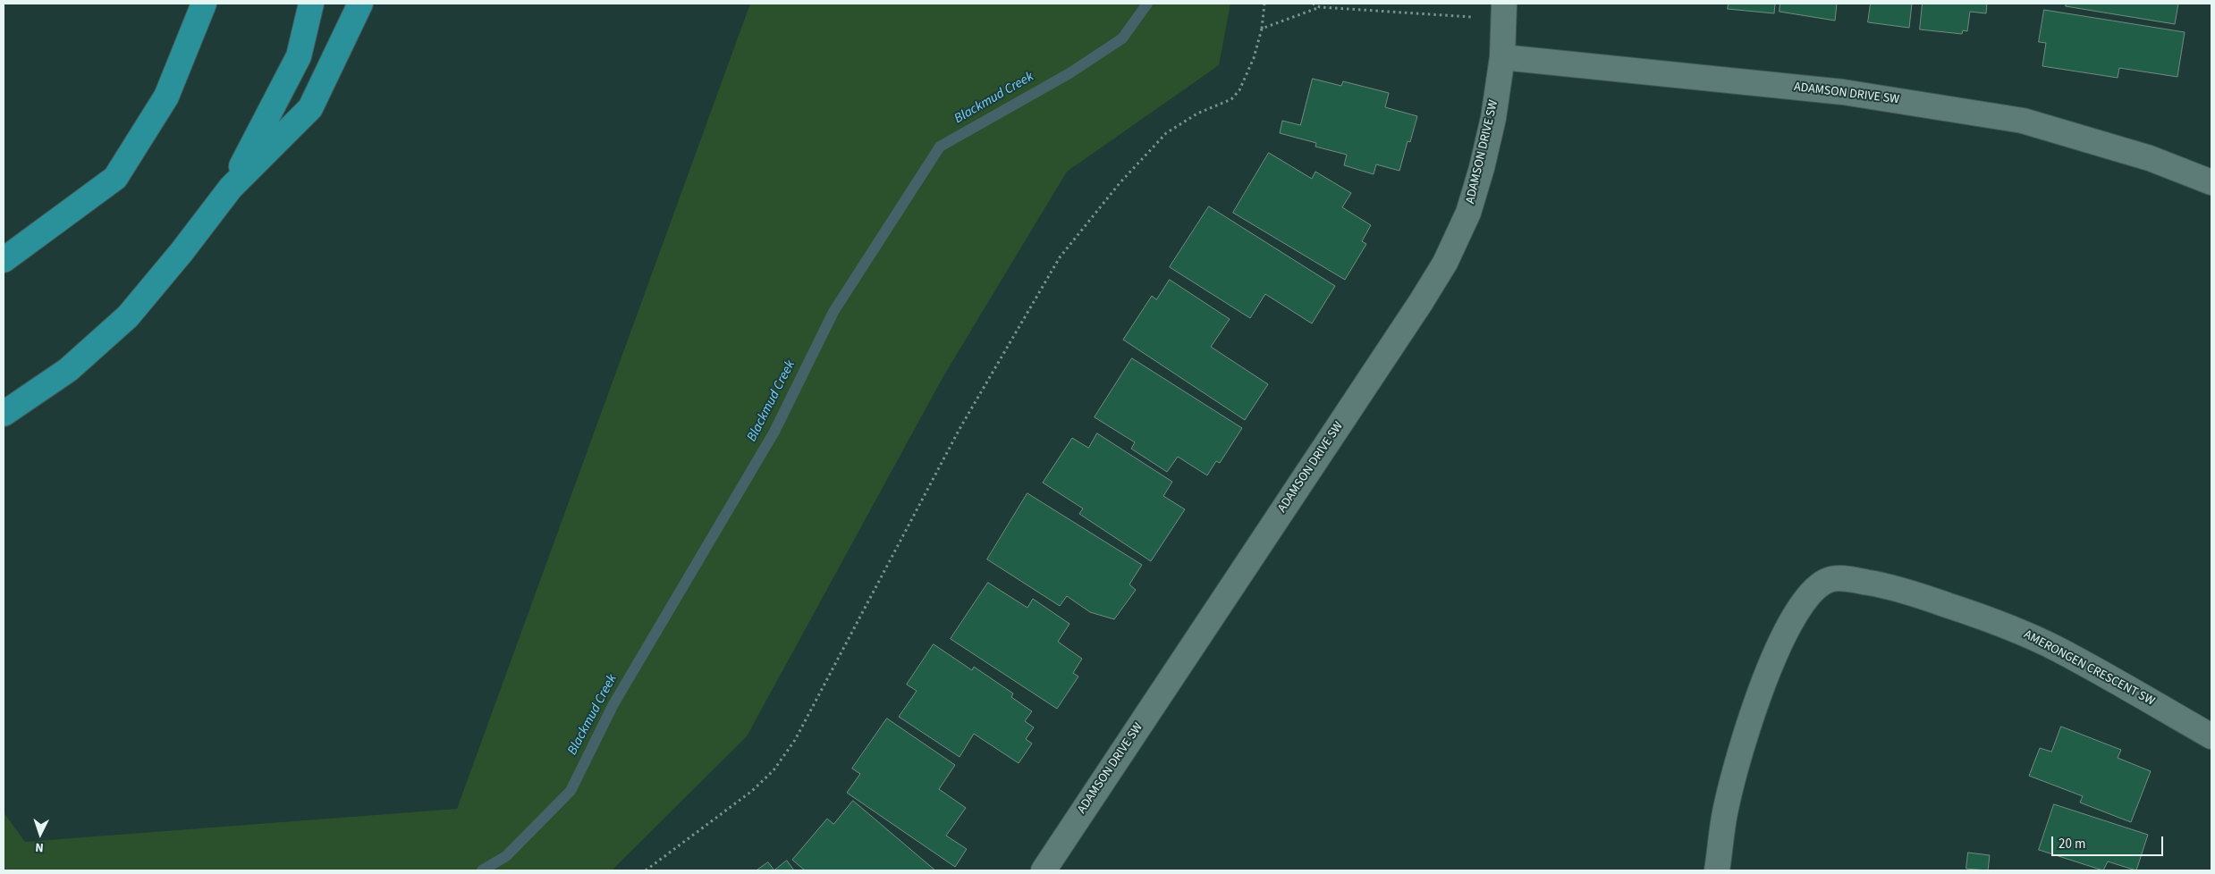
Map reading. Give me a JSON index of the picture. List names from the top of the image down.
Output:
{
  "streets": {
    "street": ["ADAMSON DRIVE SW", "AMERONGEN CRESCENT SW"]
  },
  "water": ["Blackmud Creek"],
  "scale_bar": "20 m",
  "north": "bottom"
}
